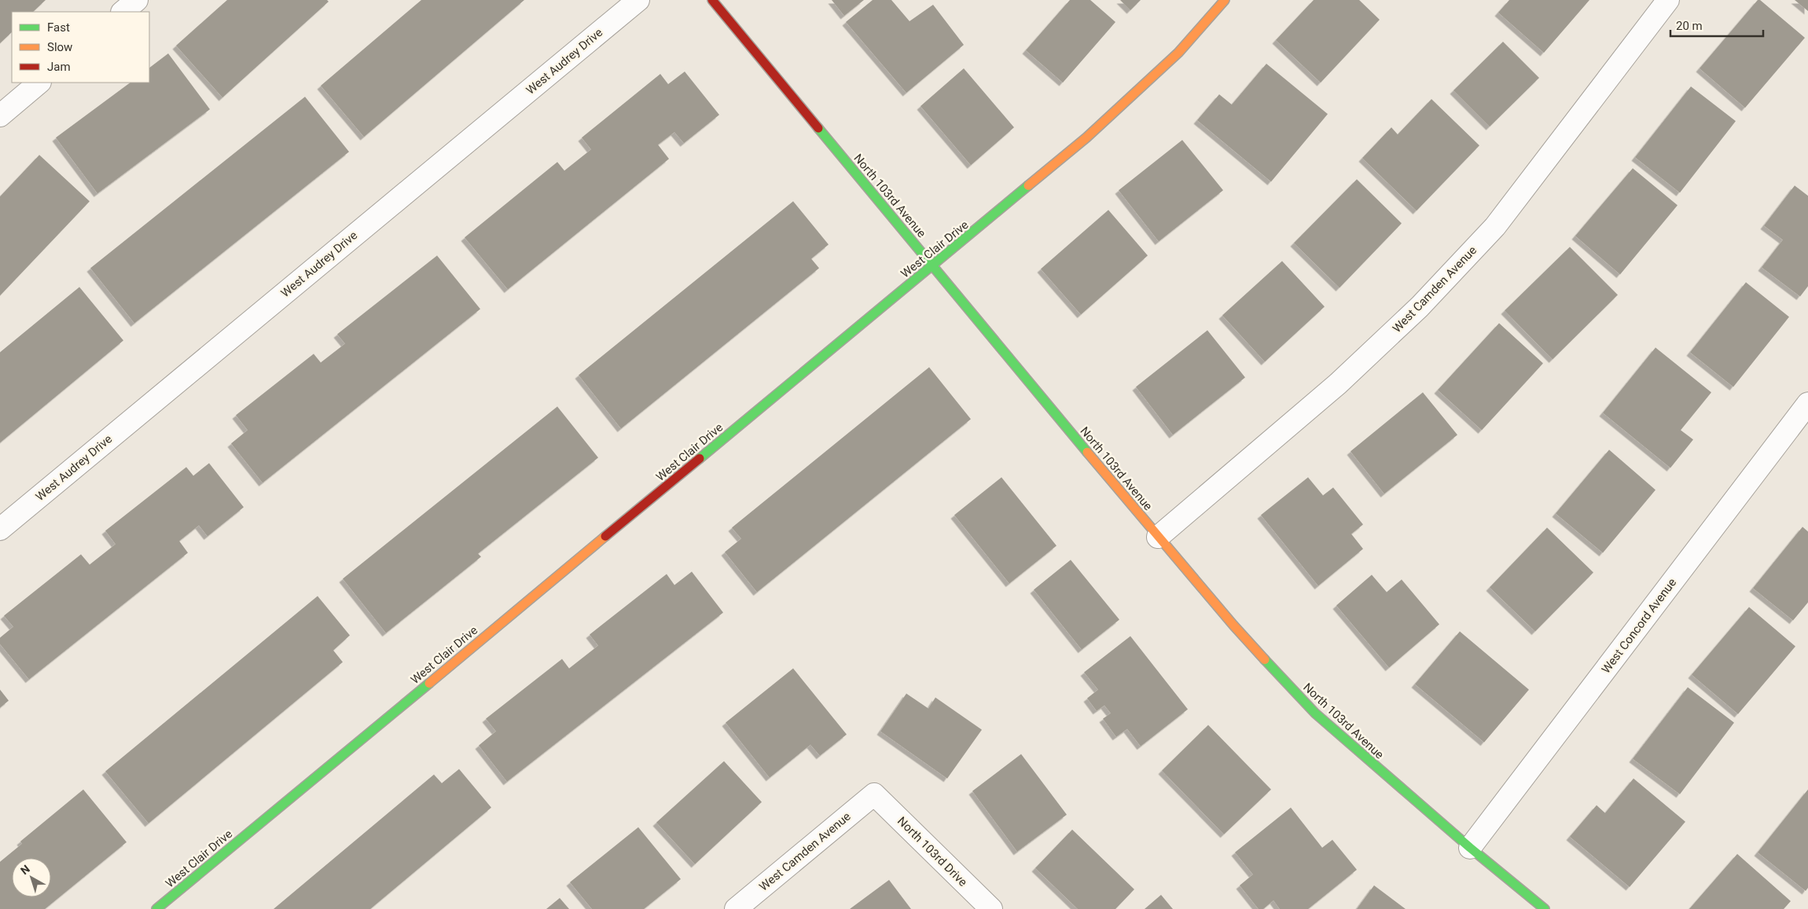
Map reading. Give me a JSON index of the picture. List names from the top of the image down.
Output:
{
  "streets": {
    "street": [
      "West Audrey Drive",
      "North 103rd Avenue",
      "West Clair Drive",
      "West Camden Avenue",
      "West Concord Avenue",
      "North 103rd Drive"
    ]
  },
  "crossings": [
    ["North 103rd Avenue", "West Clair Drive"],
    ["North 103rd Avenue", "West Camden Avenue"],
    ["North 103rd Avenue", "West Concord Avenue"],
    ["West Camden Avenue", "North 103rd Drive"]
  ],
  "legend": ["Fast", "Slow", "Jam"],
  "scale_bar": "20 m",
  "north": "top left"
}
